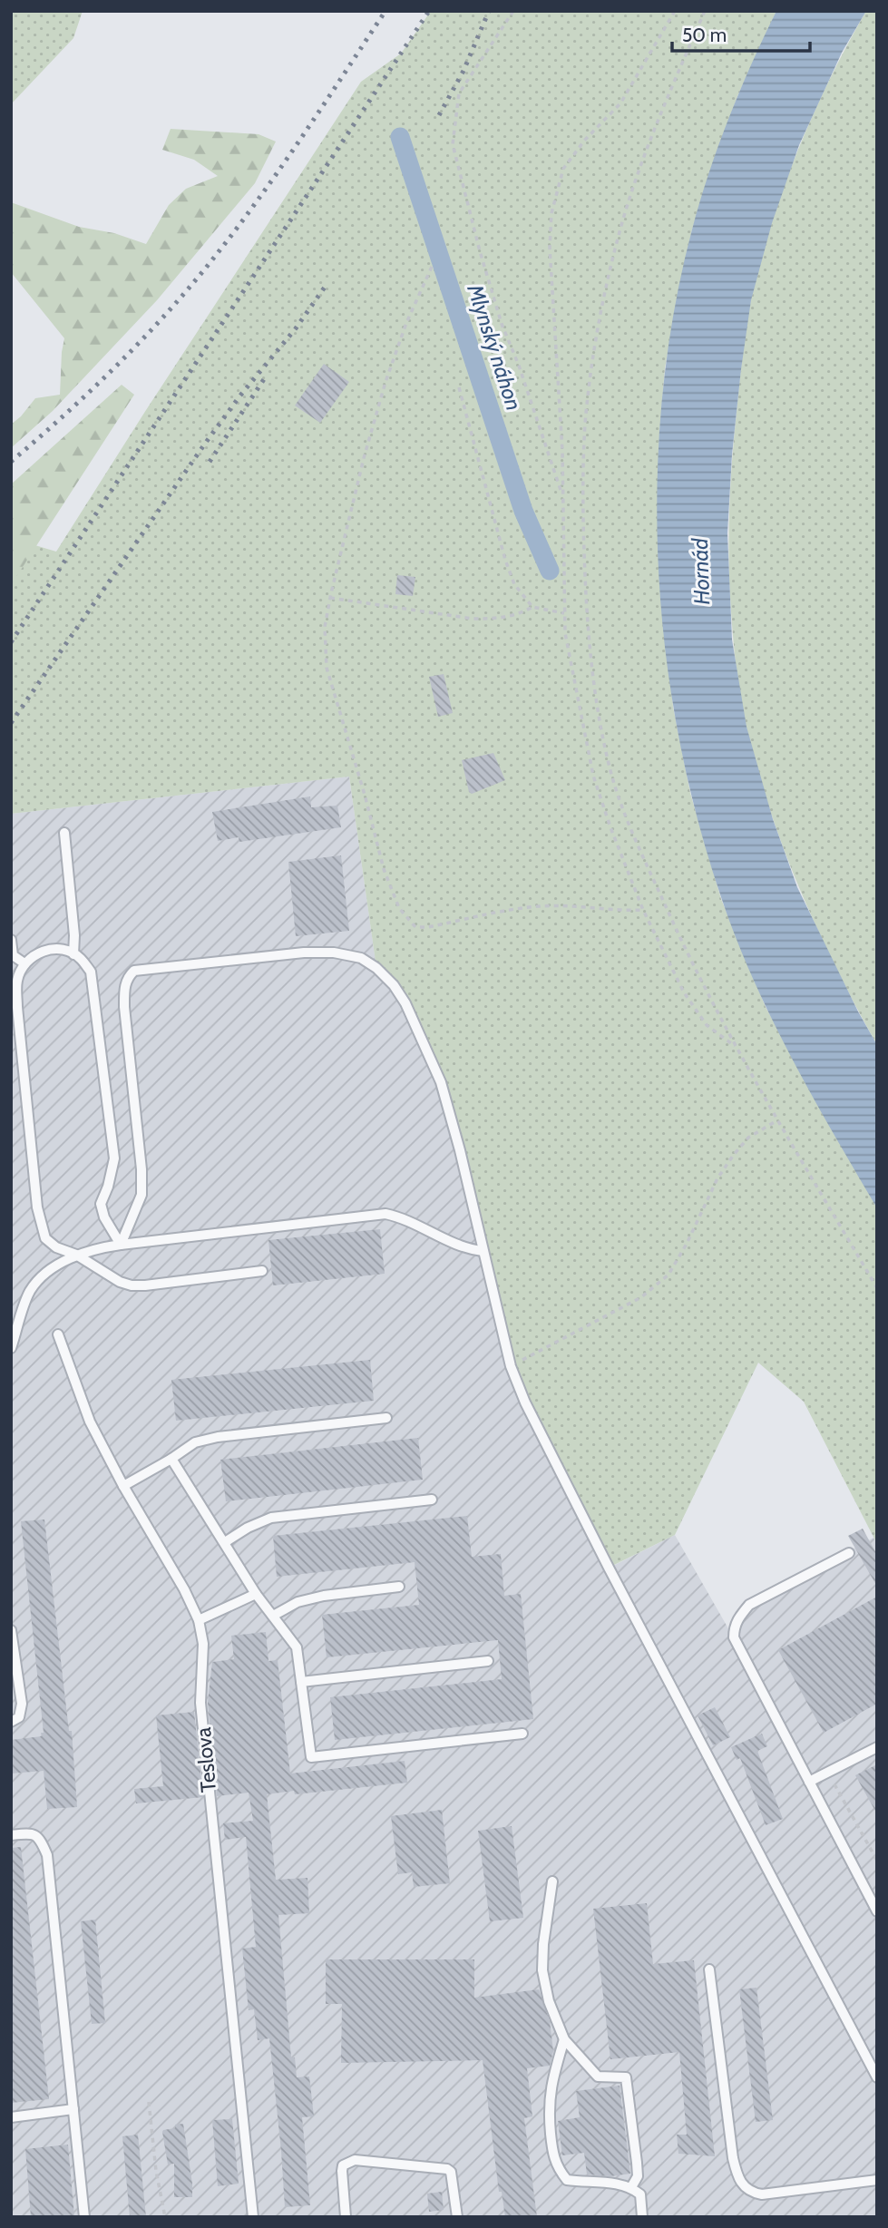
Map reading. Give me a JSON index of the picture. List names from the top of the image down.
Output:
{
  "streets": {
    "lane": ["Teslova"]
  },
  "water": ["Mlynský náhon", "Hornád"],
  "scale_bar": "50 m"
}
